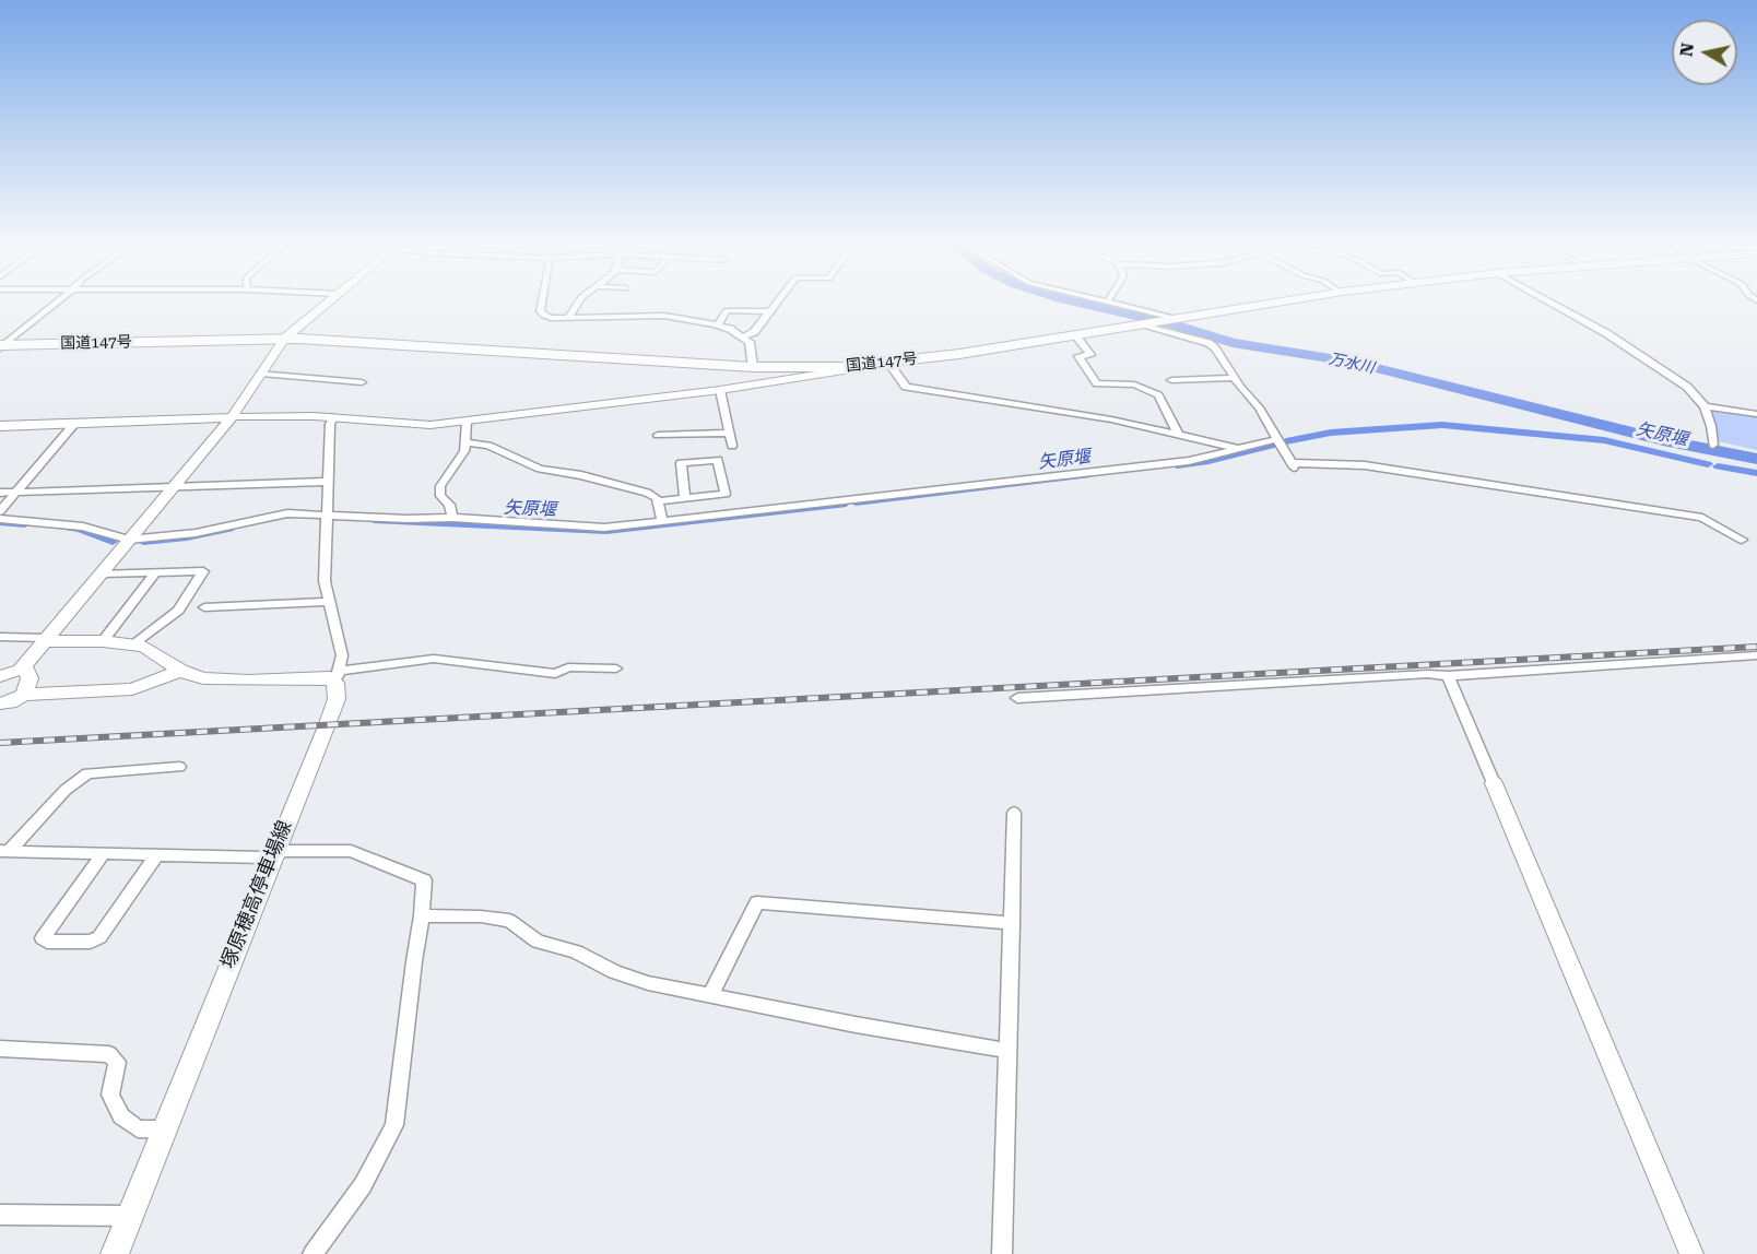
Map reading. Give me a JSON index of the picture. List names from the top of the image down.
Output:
{
  "streets": {
    "highway": ["国道147号"],
    "main road": ["塚原穂高停車場線"]
  },
  "water": ["万水川", "矢原堰"],
  "north": "left"
}
